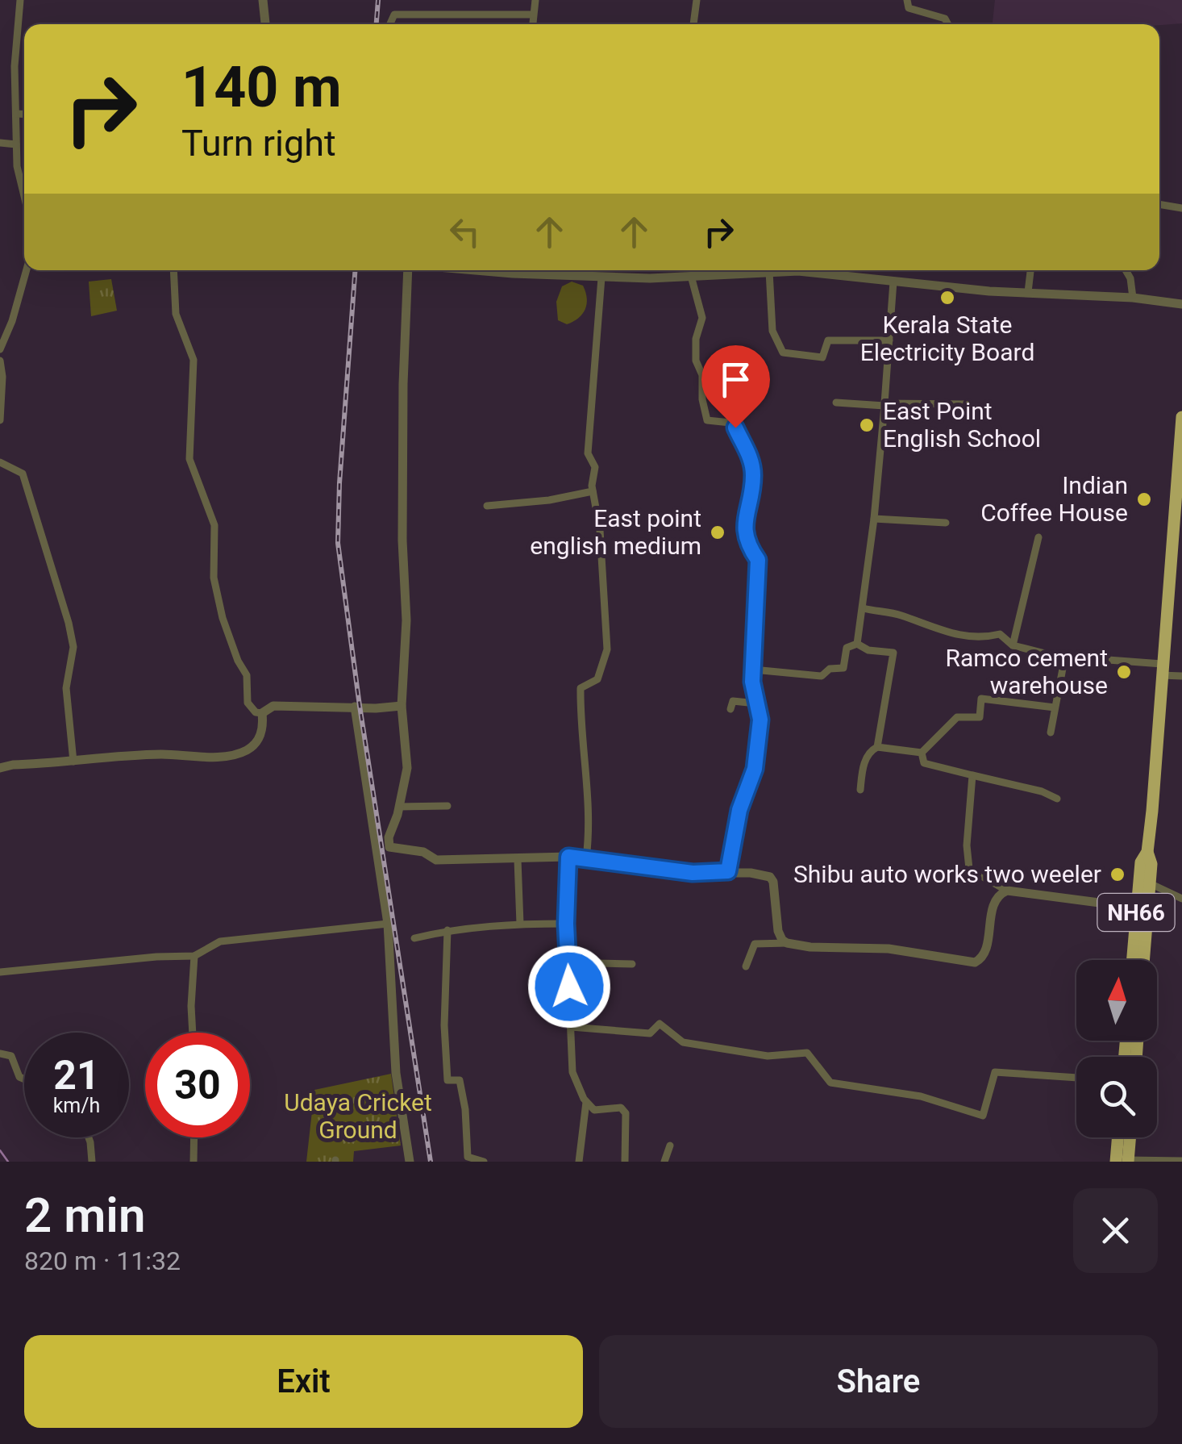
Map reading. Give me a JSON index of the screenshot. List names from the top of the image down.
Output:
{
  "streets": {
    "highway": ["NH66"]
  },
  "parks": ["Udaya Cricket Ground"],
  "places": [
    "Kerala State Electricity Board",
    "East Point English School",
    "Indian Coffee House",
    "East point english medium",
    "Ramco cement warehouse",
    "Shibu auto works two weeler"
  ],
  "north": "top",
  "page": {
    "turn": ["140 m", "Turn right"],
    "speed": "21 km/h",
    "limit": "30",
    "heading": ["2 min", "820 m · 11:32"],
    "buttons": ["Exit", "Share"]
  }
}
